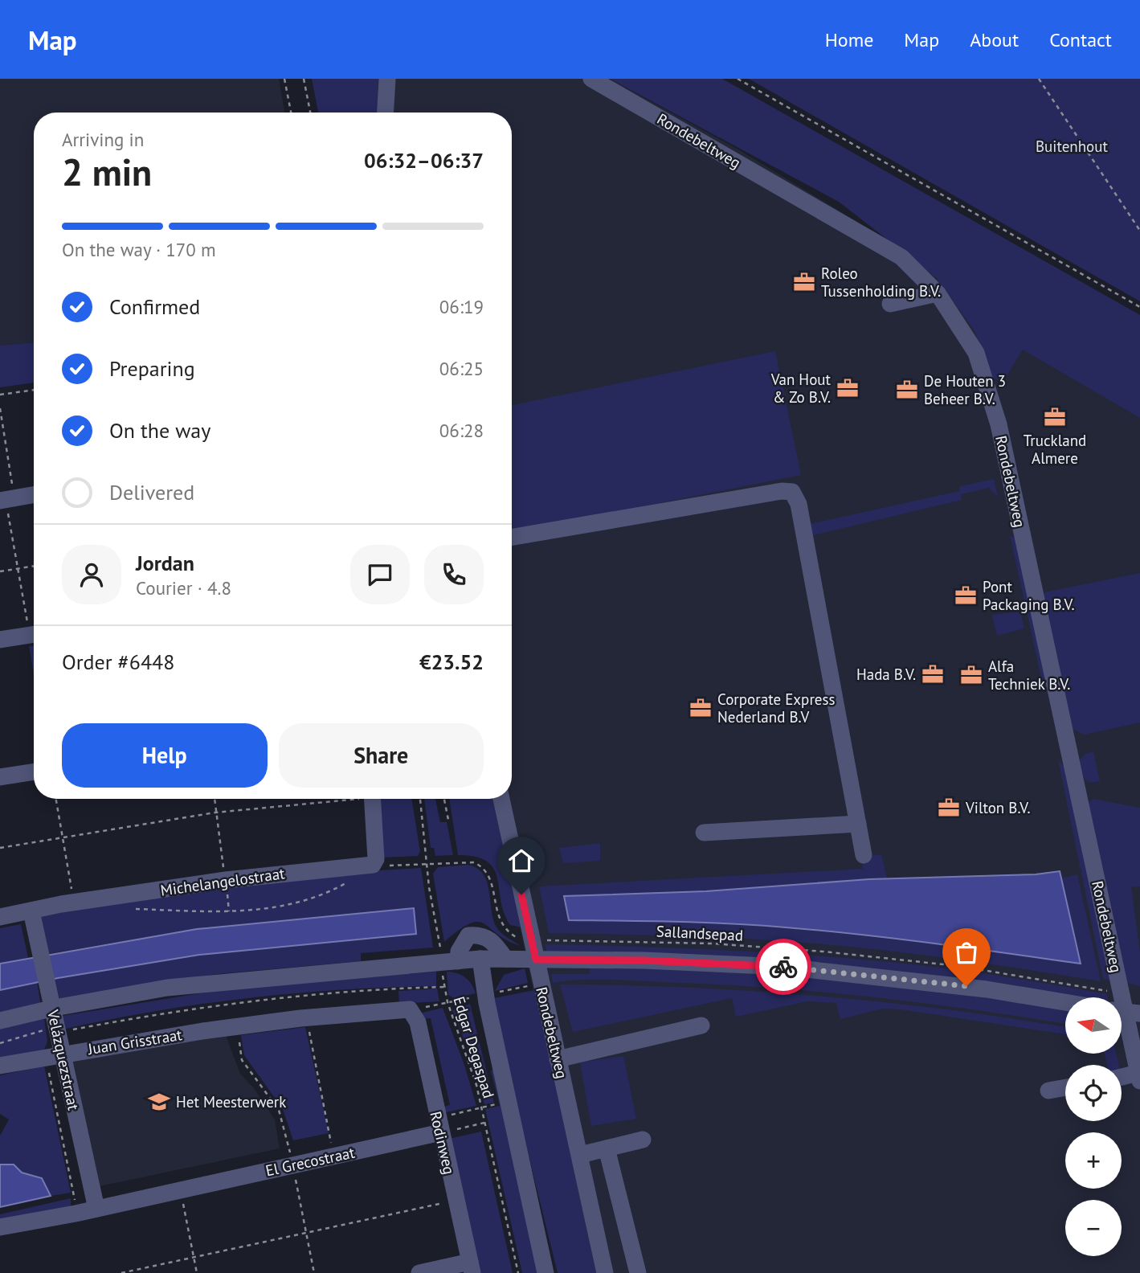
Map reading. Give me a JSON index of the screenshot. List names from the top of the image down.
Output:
{
  "streets": {
    "street": [
      "Rondebeltweg",
      "Michelangelostraat",
      "Juan Grisstraat",
      "Velázquezstraat",
      "Rodinweg",
      "El Grecostraat"
    ],
    "path": ["Sallandsepad", "Edgar Degaspad"]
  },
  "crossings": [
    ["Rondebeltweg", "Sallandsepad"],
    ["Michelangelostraat", "Sallandsepad"],
    ["Michelangelostraat", "Velázquezstraat"],
    ["Sallandsepad", "Edgar Degaspad"],
    ["Juan Grisstraat", "Velázquezstraat"],
    ["Juan Grisstraat", "Rodinweg"],
    ["Velázquezstraat", "El Grecostraat"],
    ["Rodinweg", "El Grecostraat"]
  ],
  "parks": ["Buitenhout"],
  "places": {
    "office": [
      "Roleo Tussenholding B.V.",
      "Van Hout & Zo B.V.",
      "De Houten 3 Beheer B.V.",
      "Truckland Almere",
      "Pont Packaging B.V.",
      "Hada B.V.",
      "Alfa Techniek B.V.",
      "Corporate Express Nederland B.V",
      "Vilton B.V."
    ],
    "school or university": ["Het Meesterwerk"]
  },
  "north": "left",
  "page": {
    "header": "Map",
    "nav": [
      "Home",
      "Map",
      "About",
      "Contact"
    ],
    "heading": ["2 min", "Arriving in", "06:32–06:37"],
    "panel": [
      "Jordan",
      "Courier · 4.8",
      "Order #6448",
      "€23.52"
    ],
    "bar": "On the way · 170 m",
    "list": [
      ["Confirmed", "06:19"],
      ["Preparing", "06:25"],
      ["On the way", "06:28"],
      "Delivered"
    ],
    "buttons": ["Help", "Share"],
    "map_buttons": ["+", "−"]
  }
}
